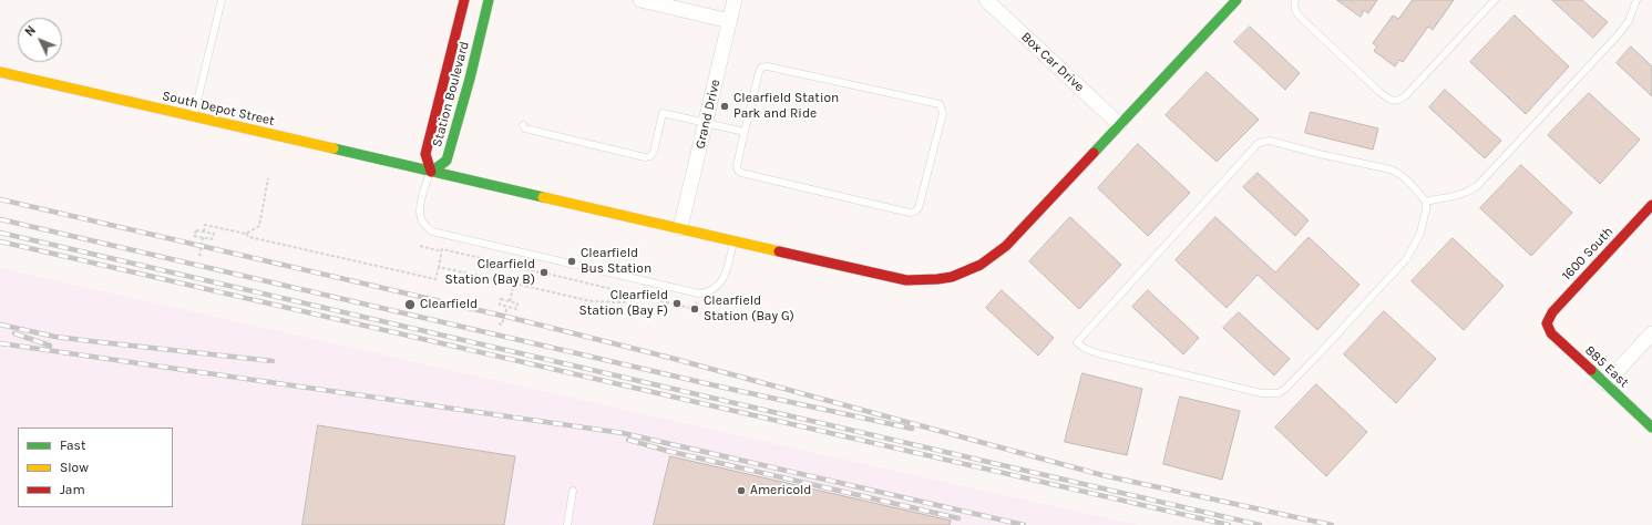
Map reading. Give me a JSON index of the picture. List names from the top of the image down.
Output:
{
  "streets": {
    "street": [
      "Box Car Drive",
      "Station Boulevard",
      "South Depot Street",
      "Grand Drive",
      "1600 South",
      "885 East"
    ]
  },
  "crossings": [
    ["Box Car Drive", "South Depot Street"],
    ["Station Boulevard", "South Depot Street"],
    ["South Depot Street", "Grand Drive"],
    ["1600 South", "885 East"]
  ],
  "places": [
    "Clearfield Station Park and Ride",
    "Clearfield Bus Station",
    "Clearfield Station (Bay B)",
    "Clearfield Station (Bay F)",
    "Clearfield",
    "Clearfield Station (Bay G)",
    "Americold"
  ],
  "legend": ["Fast", "Slow", "Jam"],
  "north": "top left"
}
